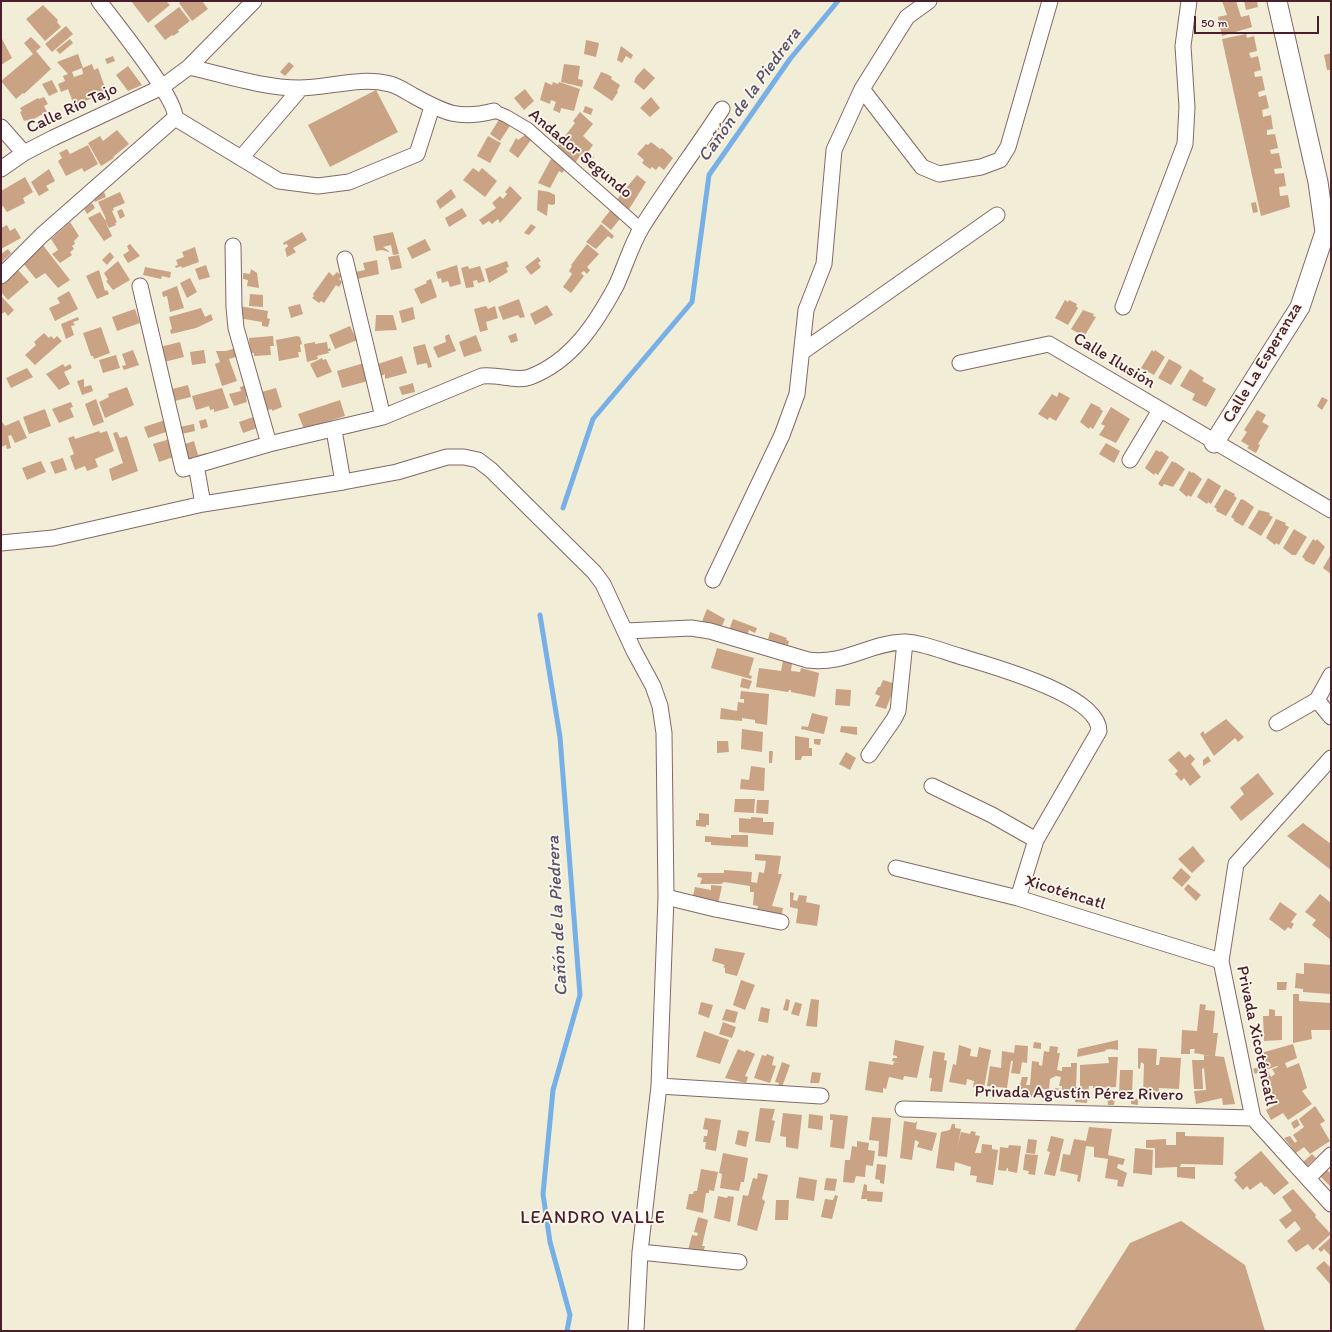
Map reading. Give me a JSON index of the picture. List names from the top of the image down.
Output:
{
  "streets": {
    "street": [
      "Calle Río Tajo",
      "Andador Segundo",
      "Calle Ilusión",
      "Calle La Esperanza",
      "Xicoténcatl",
      "Privada Xicoténcatl",
      "Privada Agustín Pérez Rivero"
    ]
  },
  "crossings": [
    ["Calle Ilusión", "Calle La Esperanza"],
    ["Xicoténcatl", "Privada Xicoténcatl"],
    ["Privada Xicoténcatl", "Privada Agustín Pérez Rivero"]
  ],
  "districts": ["LEANDRO VALLE"],
  "water": ["Cañón de la Piedrera"],
  "scale_bar": "50 m"
}
